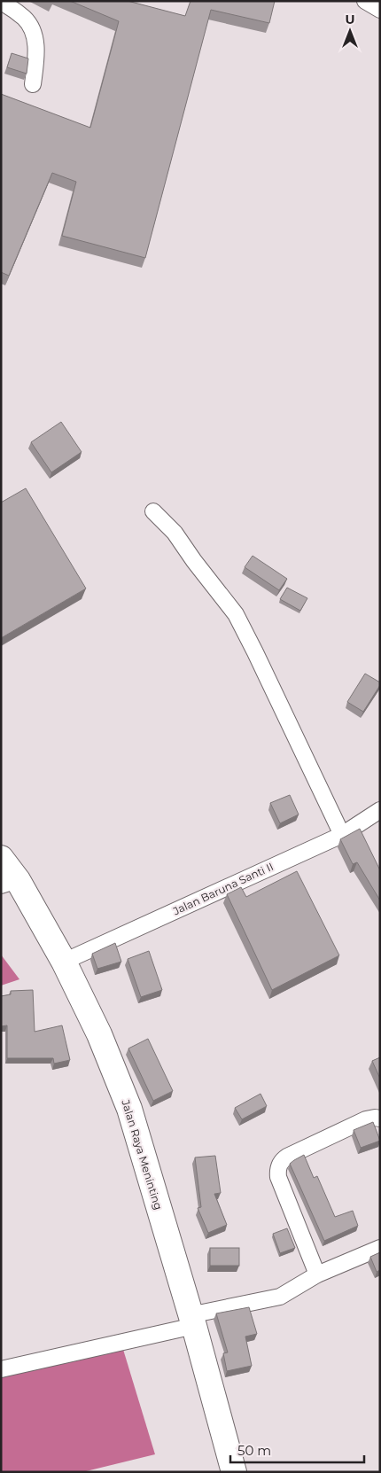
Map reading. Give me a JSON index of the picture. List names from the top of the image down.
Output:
{
  "streets": {
    "highway": ["Jalan Raya Meninting"],
    "street": ["Jalan Baruna Santi II"]
  },
  "crossings": [
    ["Jalan Baruna Santi II", "Jalan Raya Meninting"]
  ],
  "scale_bar": "50 m",
  "north": "top"
}
